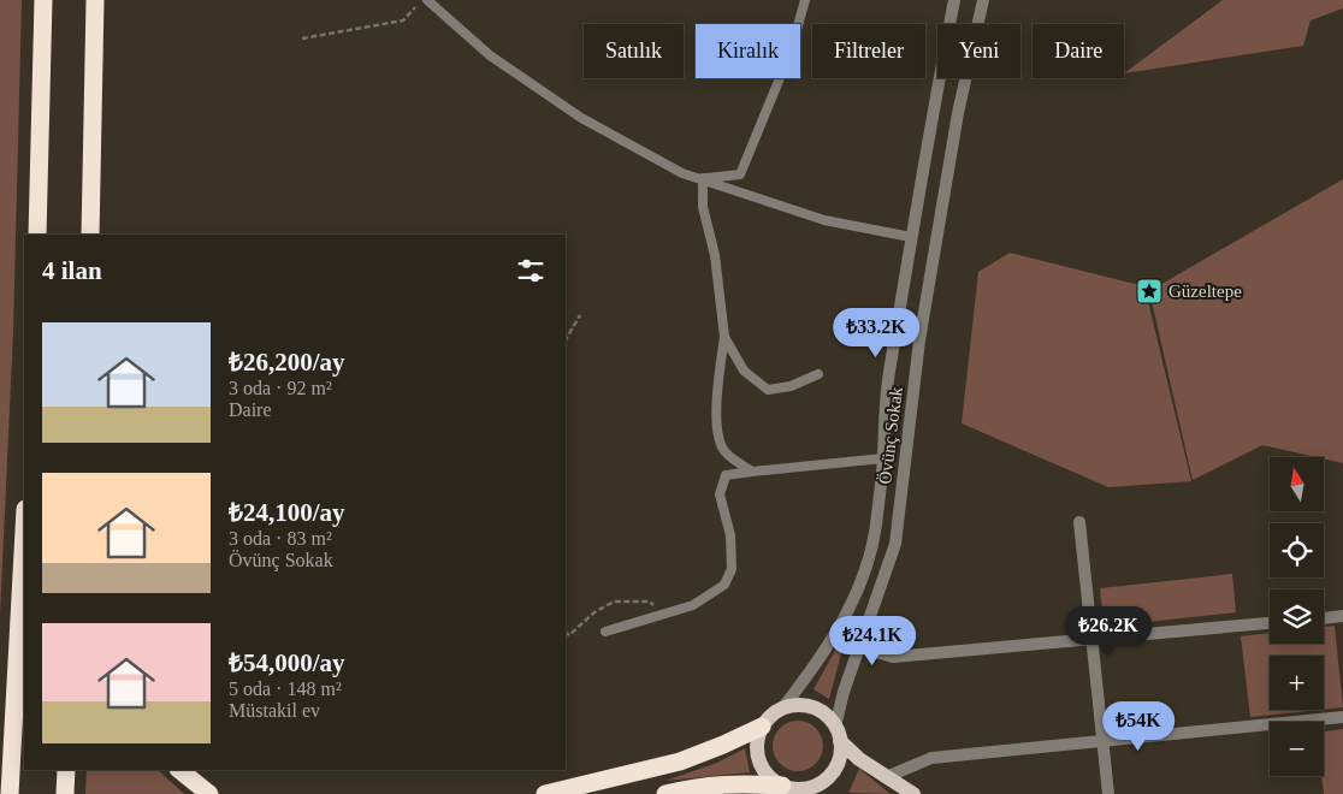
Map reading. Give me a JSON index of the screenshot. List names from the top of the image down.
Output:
{
  "streets": {
    "street": ["Övünç Sokak"]
  },
  "places": {
    "place": ["Güzeltepe"]
  },
  "north": "top",
  "page": {
    "chip": [
      "Satılık",
      "Kiralık",
      "Filtreler",
      "Yeni",
      "Daire"
    ],
    "heading": "4 ilan",
    "list": [
      {
        "name": "₺26,200/ay",
        "note": "3 oda · 92 m² · Daire"
      },
      {
        "name": "₺24,100/ay",
        "note": "3 oda · 83 m² · Övünç Sokak"
      },
      {
        "name": "₺54,000/ay",
        "note": "5 oda · 148 m² · Müstakil ev"
      }
    ],
    "price": [
      "₺33.2K",
      "₺26.2K",
      "₺24.1K",
      "₺54K"
    ],
    "map_buttons": ["+", "−"]
  }
}
